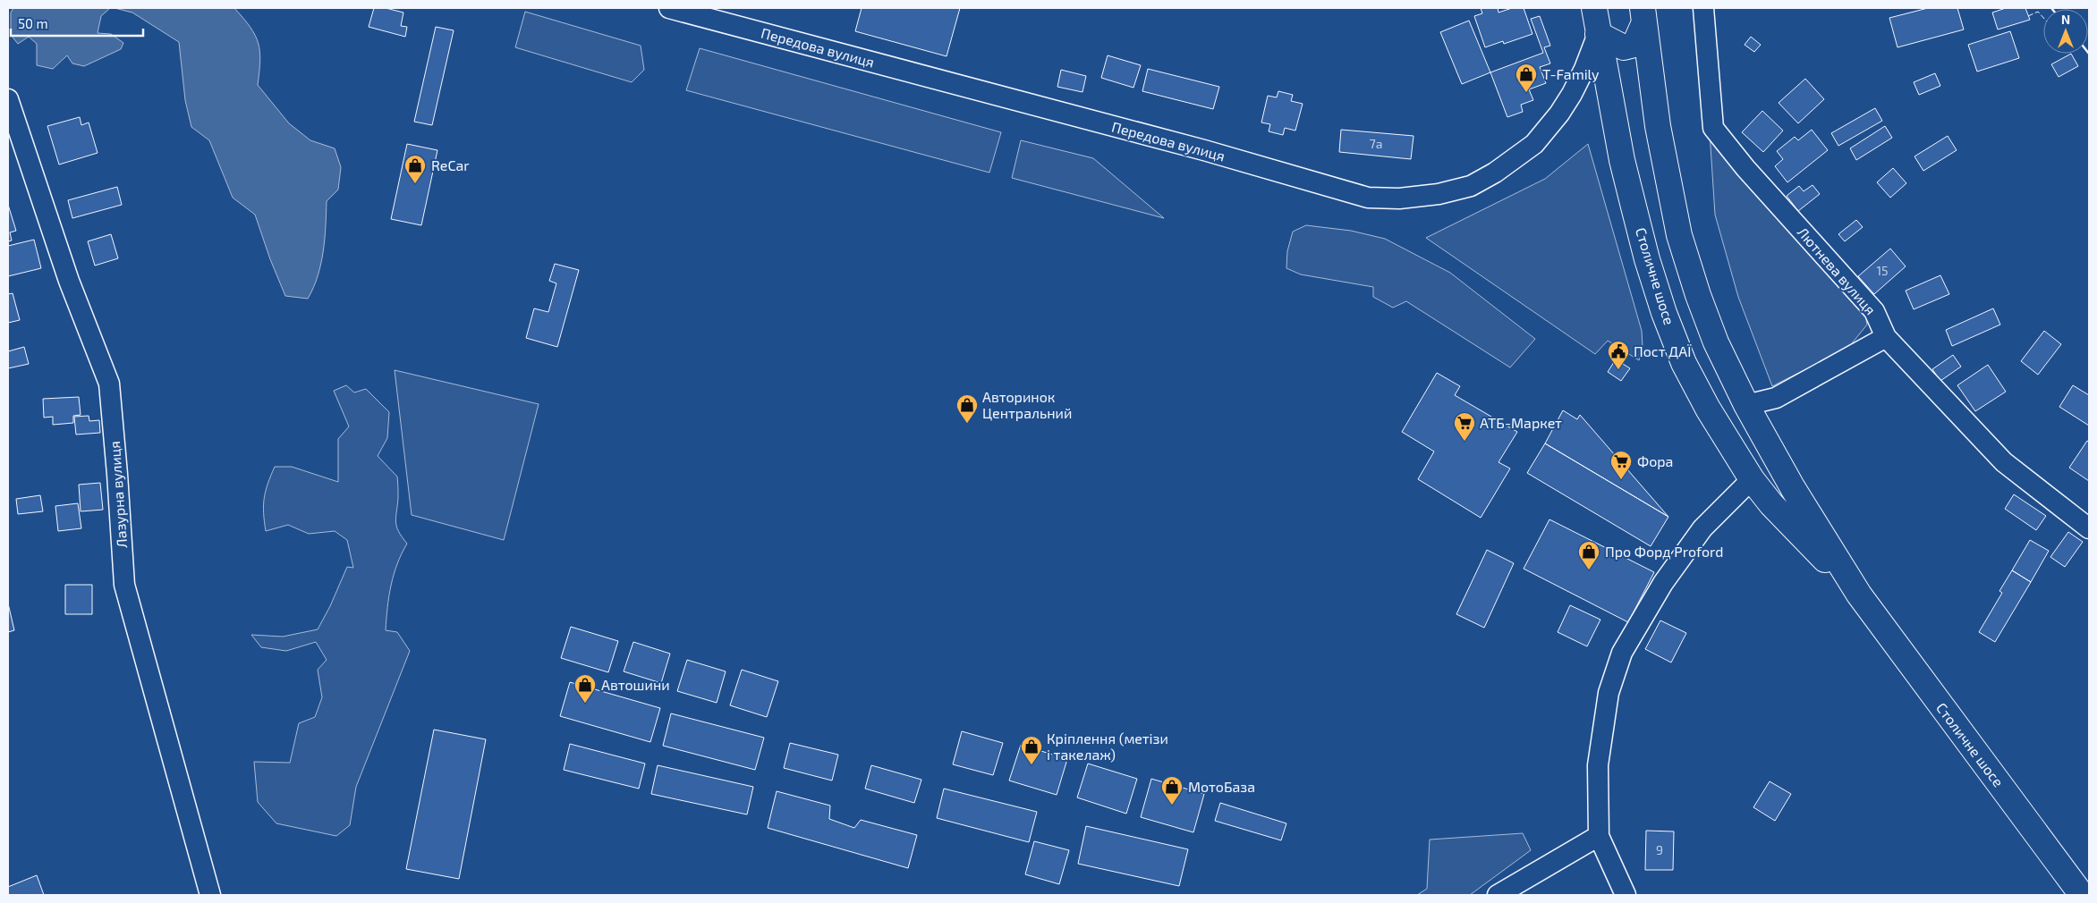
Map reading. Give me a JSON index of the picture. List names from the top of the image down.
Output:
{
  "streets": {
    "main road": ["Столичне шосе"],
    "street": ["Передова вулиця", "Лютнева вулиця", "Лазурна вулиця"]
  },
  "crossings": [
    ["Передова вулиця", "Столичне шосе"]
  ],
  "places": {
    "shop": [
      "T-Family",
      "ReCar",
      "Авторинок Центральний",
      "Про Форд Proford",
      "Автошини",
      "Кріплення (метізи і такелаж)",
      "МотоБаза"
    ],
    "public building": ["Пост ДАЇ"],
    "supermarket": ["АТБ-Маркет", "Фора"]
  },
  "house_numbers": ["7а", "15", "9"],
  "scale_bar": "50 m",
  "north": "top"
}
